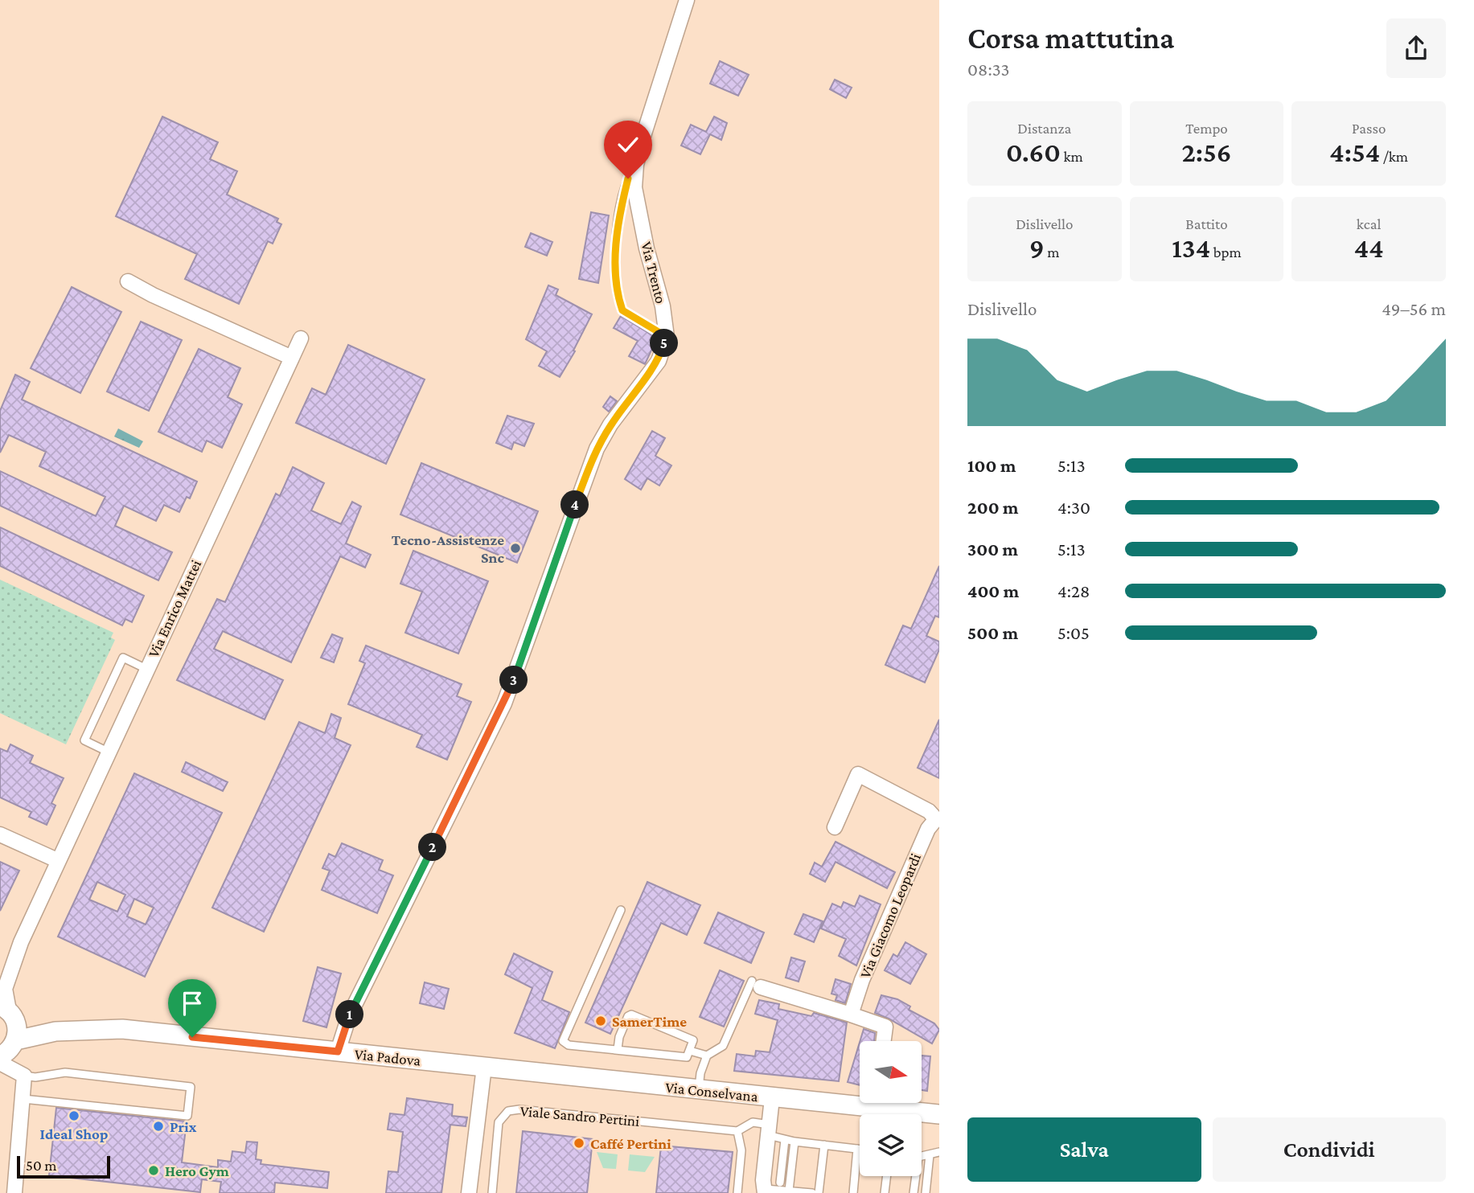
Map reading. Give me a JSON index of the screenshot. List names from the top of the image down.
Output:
{
  "streets": {
    "main road": ["Via Padova", "Via Conselvana"],
    "street": ["Via Trento", "Via Enrico Mattei", "Via Giacomo Leopardi"],
    "lane": ["Viale Sandro Pertini"]
  },
  "crossings": [
    ["Via Trento", "Via Padova"],
    ["Via Enrico Mattei", "Via Padova"],
    ["Via Padova", "Via Conselvana"]
  ],
  "places": [
    "Tecno-Assistenze Snc",
    "SamerTime",
    "Ideal Shop",
    "Prix",
    "Caffé Pertini",
    "Hero Gym"
  ],
  "scale_bar": "50 m",
  "north": "right",
  "page": {
    "heading": ["Corsa mattutina", "08:33"],
    "stats": [
      ["Distanza", "0.60 km"],
      ["Tempo", "2:56"],
      ["Passo", "4:54 /km"],
      ["Dislivello", "9 m"],
      ["Battito", "134 bpm"],
      ["kcal", "44"]
    ],
    "chart": ["Dislivello", "49–56 m"],
    "pins": [
      "5",
      "4",
      "3",
      "2",
      "1"
    ],
    "list": [
      {
        "name": "100 m",
        "note": "5:13"
      },
      {
        "name": "200 m",
        "note": "4:30"
      },
      {
        "name": "300 m",
        "note": "5:13"
      },
      {
        "name": "400 m",
        "note": "4:28"
      },
      {
        "name": "500 m",
        "note": "5:05"
      }
    ],
    "buttons": ["Salva", "Condividi"],
    "scale": "50 m"
  }
}
